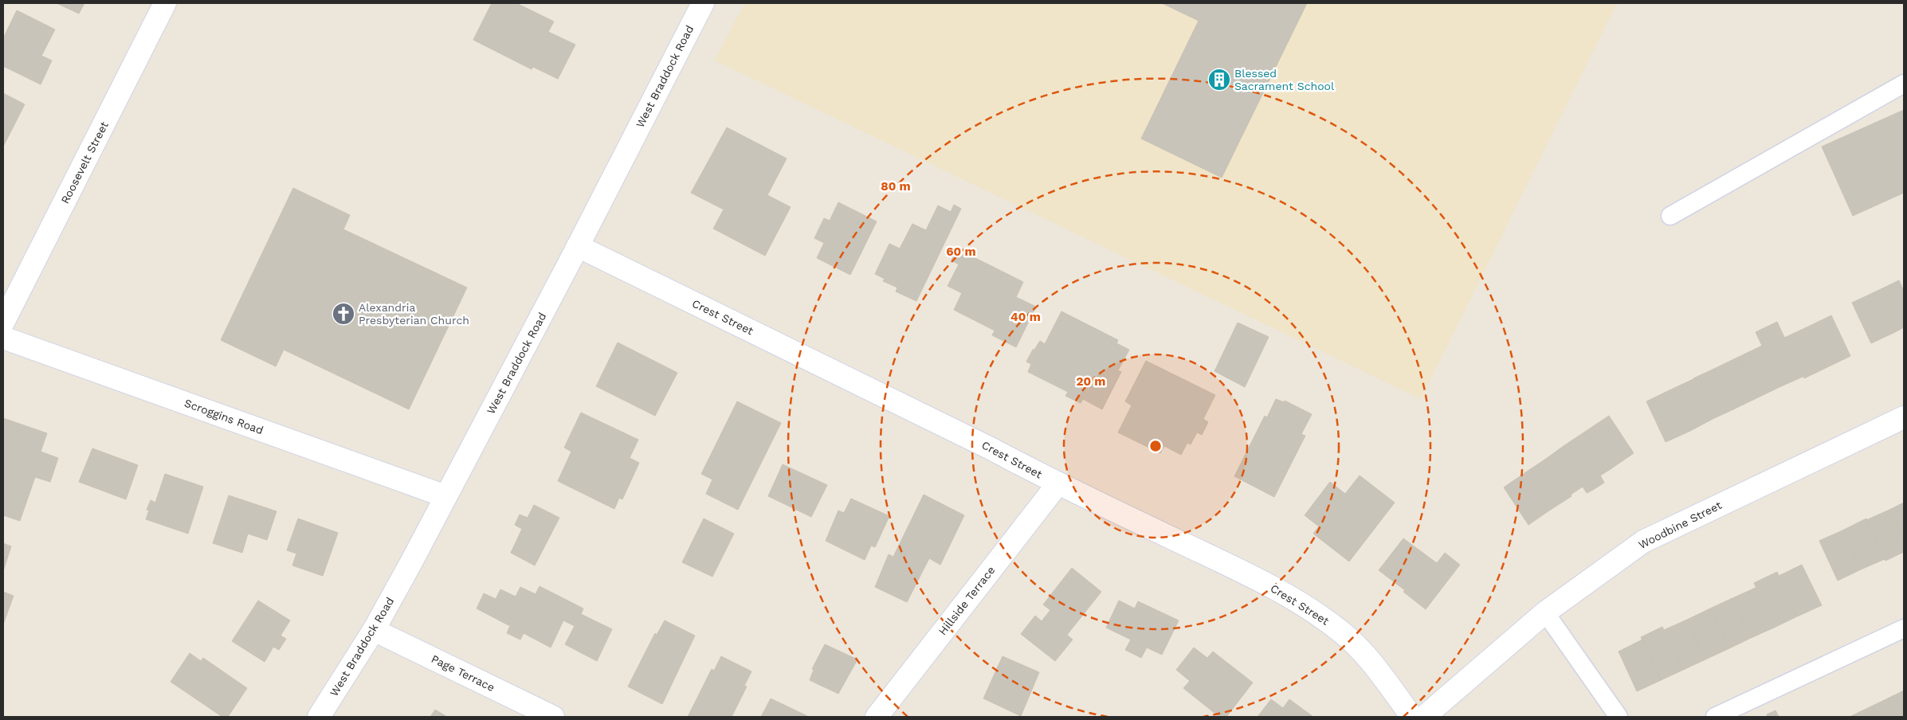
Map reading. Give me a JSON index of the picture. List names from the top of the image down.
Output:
{
  "streets": {
    "street": [
      "West Braddock Road",
      "Roosevelt Street",
      "Crest Street",
      "Scroggins Road",
      "Woodbine Street",
      "Hillside Terrace",
      "Page Terrace"
    ]
  },
  "crossings": [
    ["West Braddock Road", "Crest Street"],
    ["West Braddock Road", "Scroggins Road"],
    ["West Braddock Road", "Page Terrace"],
    ["Crest Street", "Hillside Terrace"]
  ],
  "places": {
    "building": ["Blessed Sacrament School"],
    "church": ["Alexandria Presbyterian Church"]
  },
  "rings": [
    "80 m",
    "60 m",
    "40 m",
    "20 m"
  ]
}
